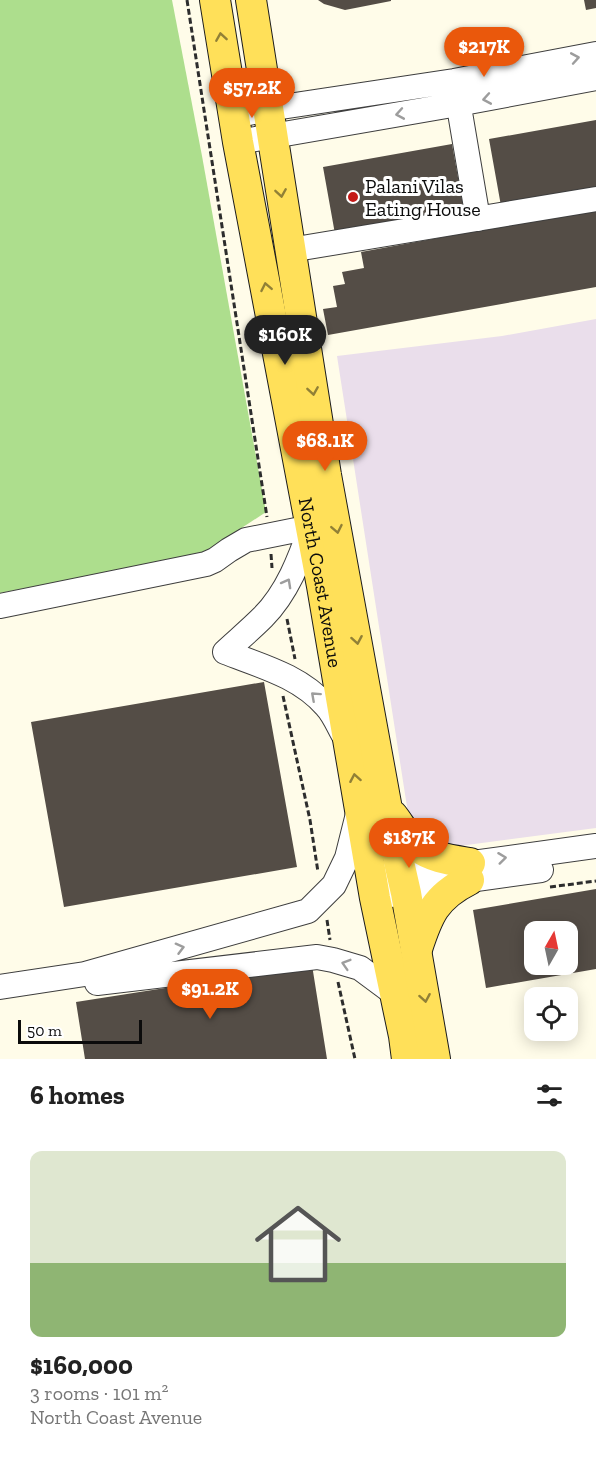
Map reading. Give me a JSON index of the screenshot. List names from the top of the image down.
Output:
{
  "streets": {
    "main road": ["North Coast Avenue"]
  },
  "places": ["Palani Vilas Eating House"],
  "scale_bar": "50 m",
  "north": "top",
  "page": {
    "price": [
      "$217K",
      "$57.2K",
      "$160K",
      "$68.1K",
      "$187K",
      "$91.2K"
    ],
    "scale": "50 m",
    "heading": "6 homes",
    "list": [
      {
        "name": "$160,000",
        "note": "3 rooms · 101 m² · North Coast Avenue"
      }
    ]
  }
}
